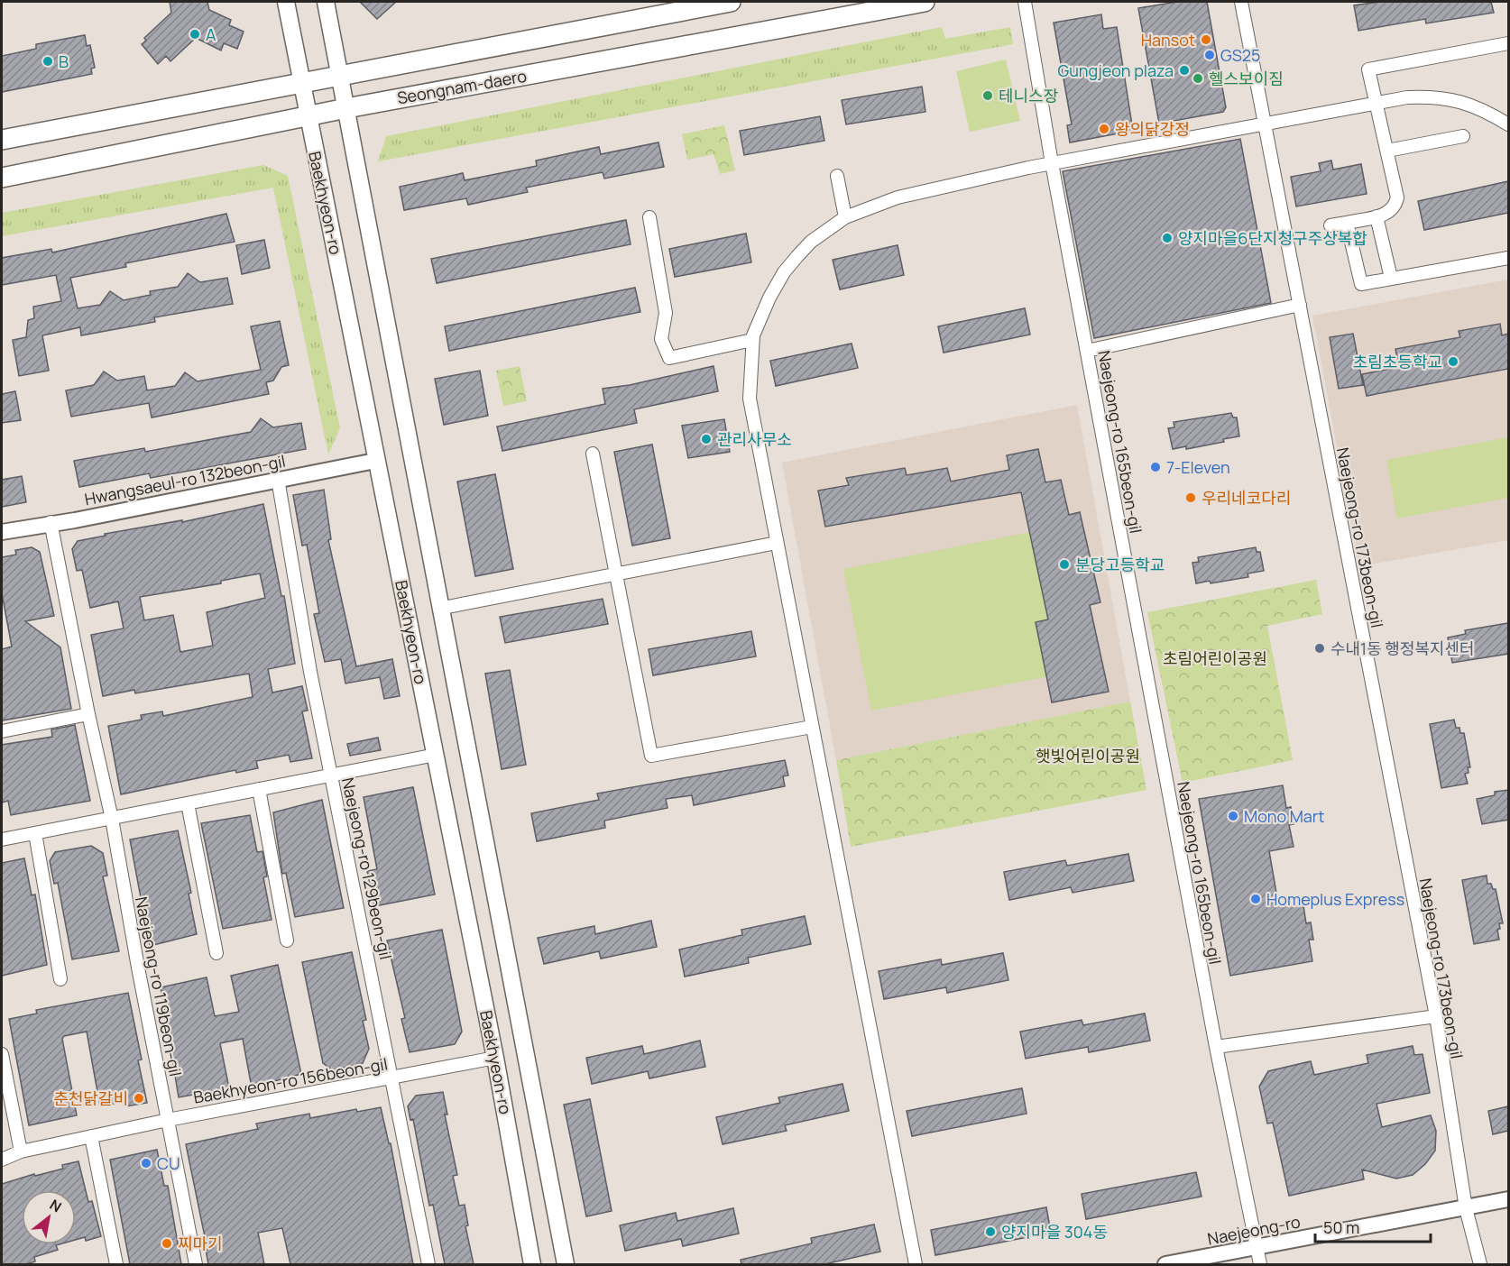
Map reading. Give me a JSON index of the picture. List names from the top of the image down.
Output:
{
  "streets": {
    "main road": ["Seongnam-daero", "Baekhyeon-ro"],
    "street": [
      "Naejeong-ro 165beon-gil",
      "Hwangsaeul-ro 132beon-gil",
      "Naejeong-ro 173beon-gil",
      "Naejeong-ro 129beon-gil",
      "Naejeong-ro 119beon-gil",
      "Baekhyeon-ro 156beon-gil",
      "Naejeong-ro"
    ]
  },
  "crossings": [
    ["Seongnam-daero", "Baekhyeon-ro"],
    ["Baekhyeon-ro", "Hwangsaeul-ro 132beon-gil"],
    ["Baekhyeon-ro", "Baekhyeon-ro 156beon-gil"],
    ["Naejeong-ro 165beon-gil", "Naejeong-ro"],
    ["Hwangsaeul-ro 132beon-gil", "Naejeong-ro 129beon-gil"],
    ["Hwangsaeul-ro 132beon-gil", "Naejeong-ro 119beon-gil"],
    ["Naejeong-ro 173beon-gil", "Naejeong-ro"],
    ["Naejeong-ro 129beon-gil", "Baekhyeon-ro 156beon-gil"],
    ["Naejeong-ro 119beon-gil", "Baekhyeon-ro 156beon-gil"]
  ],
  "parks": ["초림어린이공원", "햇빛어린이공원"],
  "places": [
    "A",
    "Hansot",
    "GS25",
    "B",
    "Gungjeon plaza",
    "헬스보이짐",
    "테니스장",
    "왕의닭강정",
    "양지마을6단지청구주상복합",
    "초림초등학교",
    "관리사무소",
    "7-Eleven",
    "우리네코다리",
    "분당고등학교",
    "수내1동 행정복지센터",
    "Mono Mart",
    "Homeplus Express",
    "춘천닭갈비",
    "CU",
    "양지마을 304동",
    "찌마기"
  ],
  "scale_bar": "50 m",
  "north": "top right"
}
